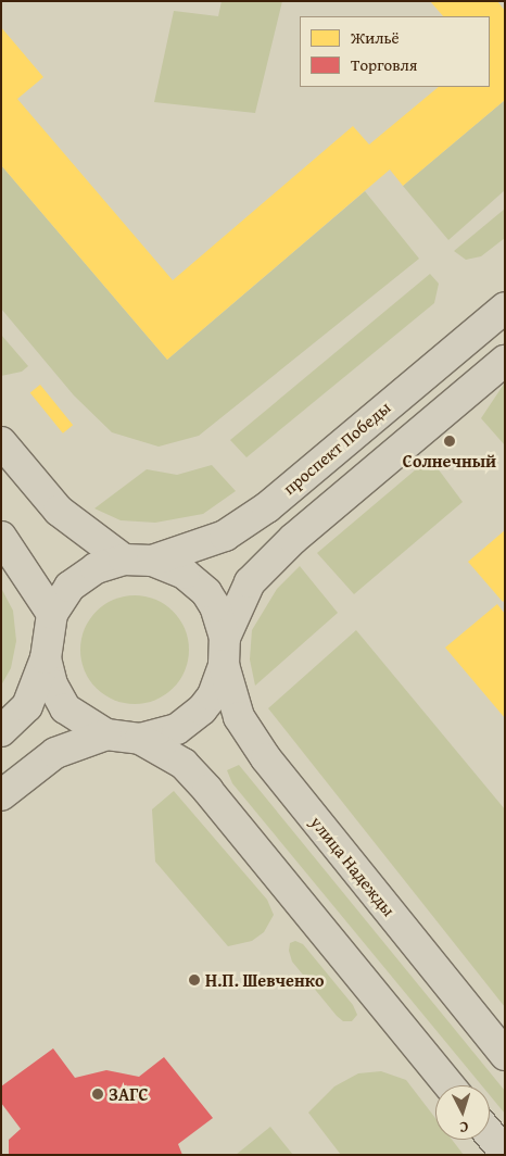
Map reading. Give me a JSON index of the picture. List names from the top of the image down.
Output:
{
  "streets": {
    "main road": ["проспект Победы", "улица Надежды"]
  },
  "crossings": [
    ["проспект Победы", "улица Надежды"]
  ],
  "places": ["Солнечный", "Н.П. Шевченко", "ЗАГС"],
  "legend": ["Жильё", "Торговля"],
  "north": "bottom"
}
